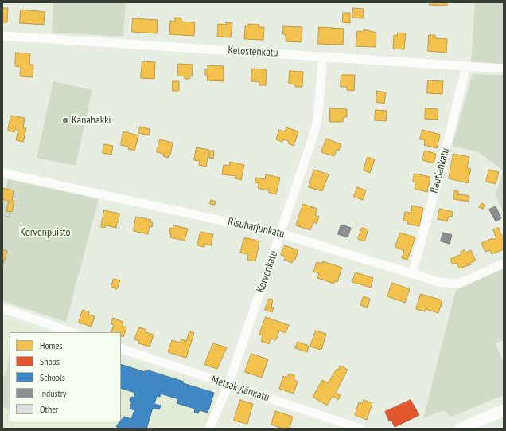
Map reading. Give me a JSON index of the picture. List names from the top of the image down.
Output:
{
  "streets": {
    "street": [
      "Ketostenkatu",
      "Rautiankatu",
      "Risuharjunkatu",
      "Korvenkatu",
      "Metsäkylänkatu"
    ]
  },
  "crossings": [
    ["Ketostenkatu", "Rautiankatu"],
    ["Ketostenkatu", "Korvenkatu"],
    ["Rautiankatu", "Risuharjunkatu"],
    ["Risuharjunkatu", "Korvenkatu"],
    ["Korvenkatu", "Metsäkylänkatu"]
  ],
  "parks": ["Korvenpuisto"],
  "places": ["Kanahäkki"],
  "legend": [
    "Homes",
    "Shops",
    "Schools",
    "Industry",
    "Other"
  ]
}
